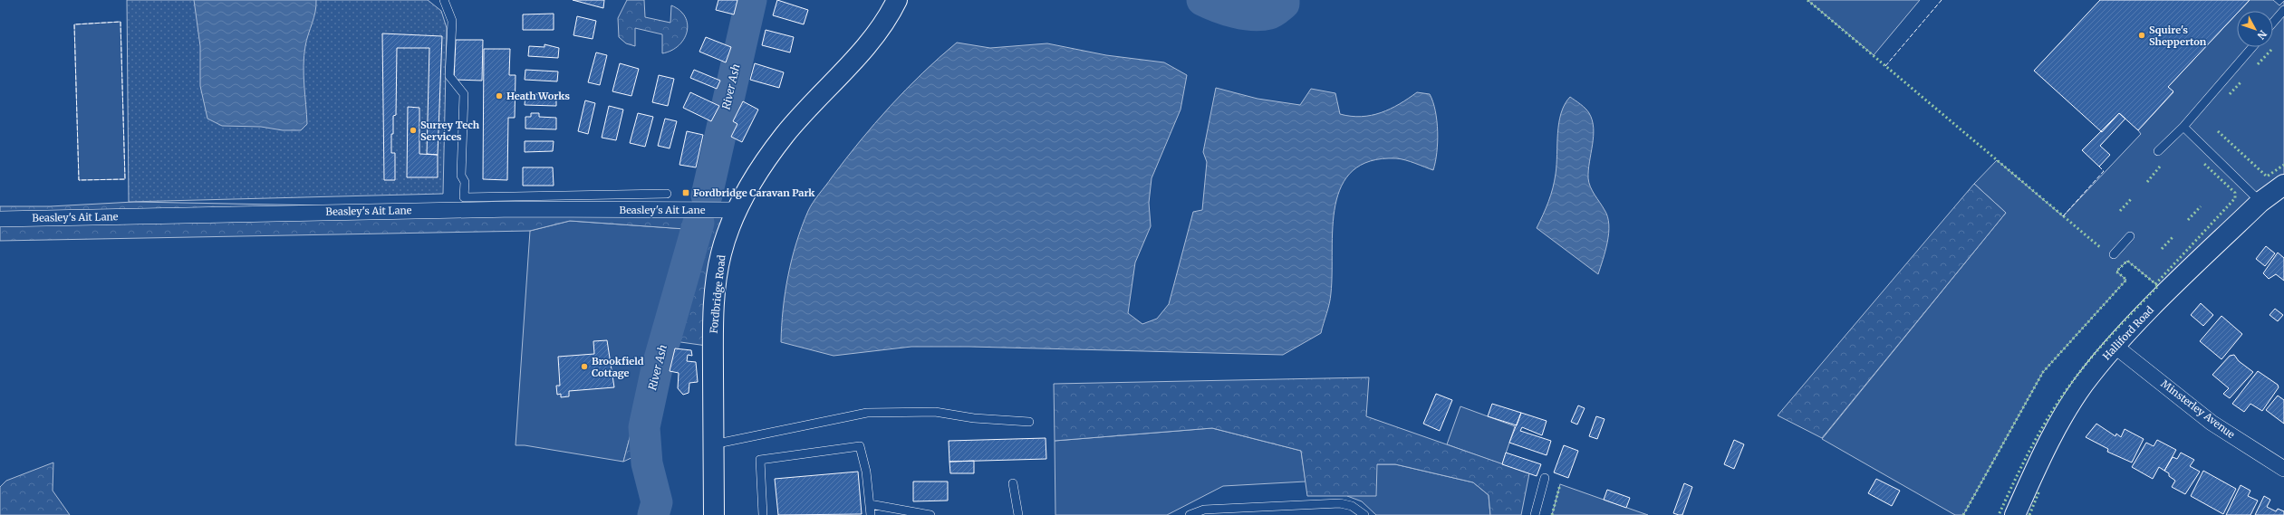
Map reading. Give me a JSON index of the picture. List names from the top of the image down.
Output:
{
  "streets": {
    "street": [
      "Beasley's Ait Lane",
      "Fordbridge Road",
      "Halliford Road",
      "Minsterley Avenue"
    ]
  },
  "crossings": [
    ["Beasley's Ait Lane", "Fordbridge Road"],
    ["Halliford Road", "Minsterley Avenue"]
  ],
  "water": ["River Ash"],
  "places": {
    "other": [
      "Squire's Shepperton",
      "Heath Works",
      "Surrey Tech Services",
      "Brookfield Cottage"
    ],
    "transit": ["Fordbridge Caravan Park"]
  },
  "north": "bottom right"
}
